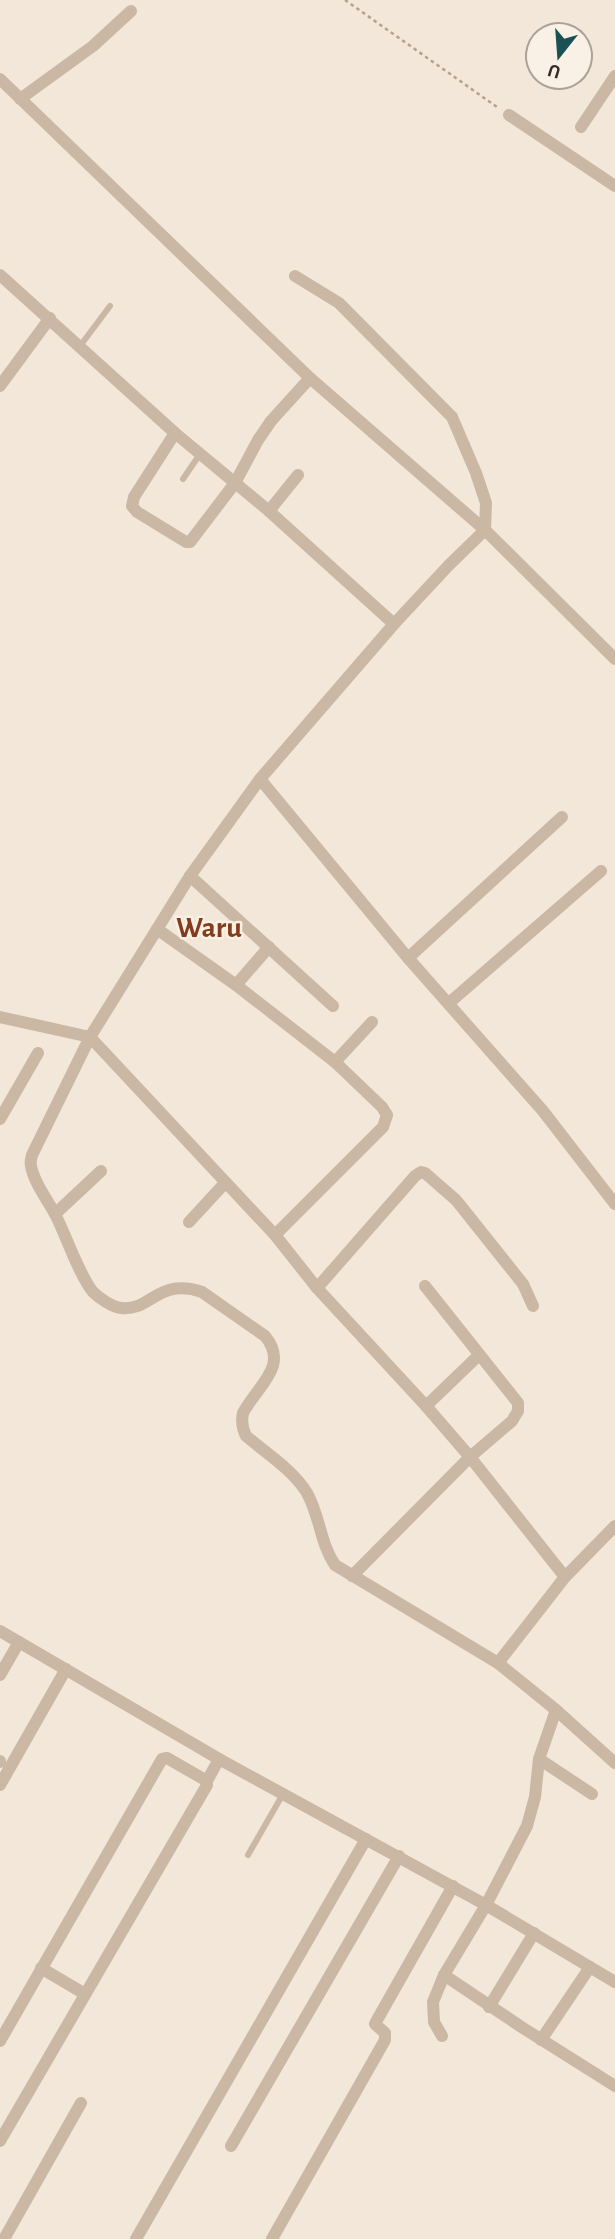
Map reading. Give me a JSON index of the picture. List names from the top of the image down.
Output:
{
  "districts": ["Waru"],
  "north": "bottom"
}
